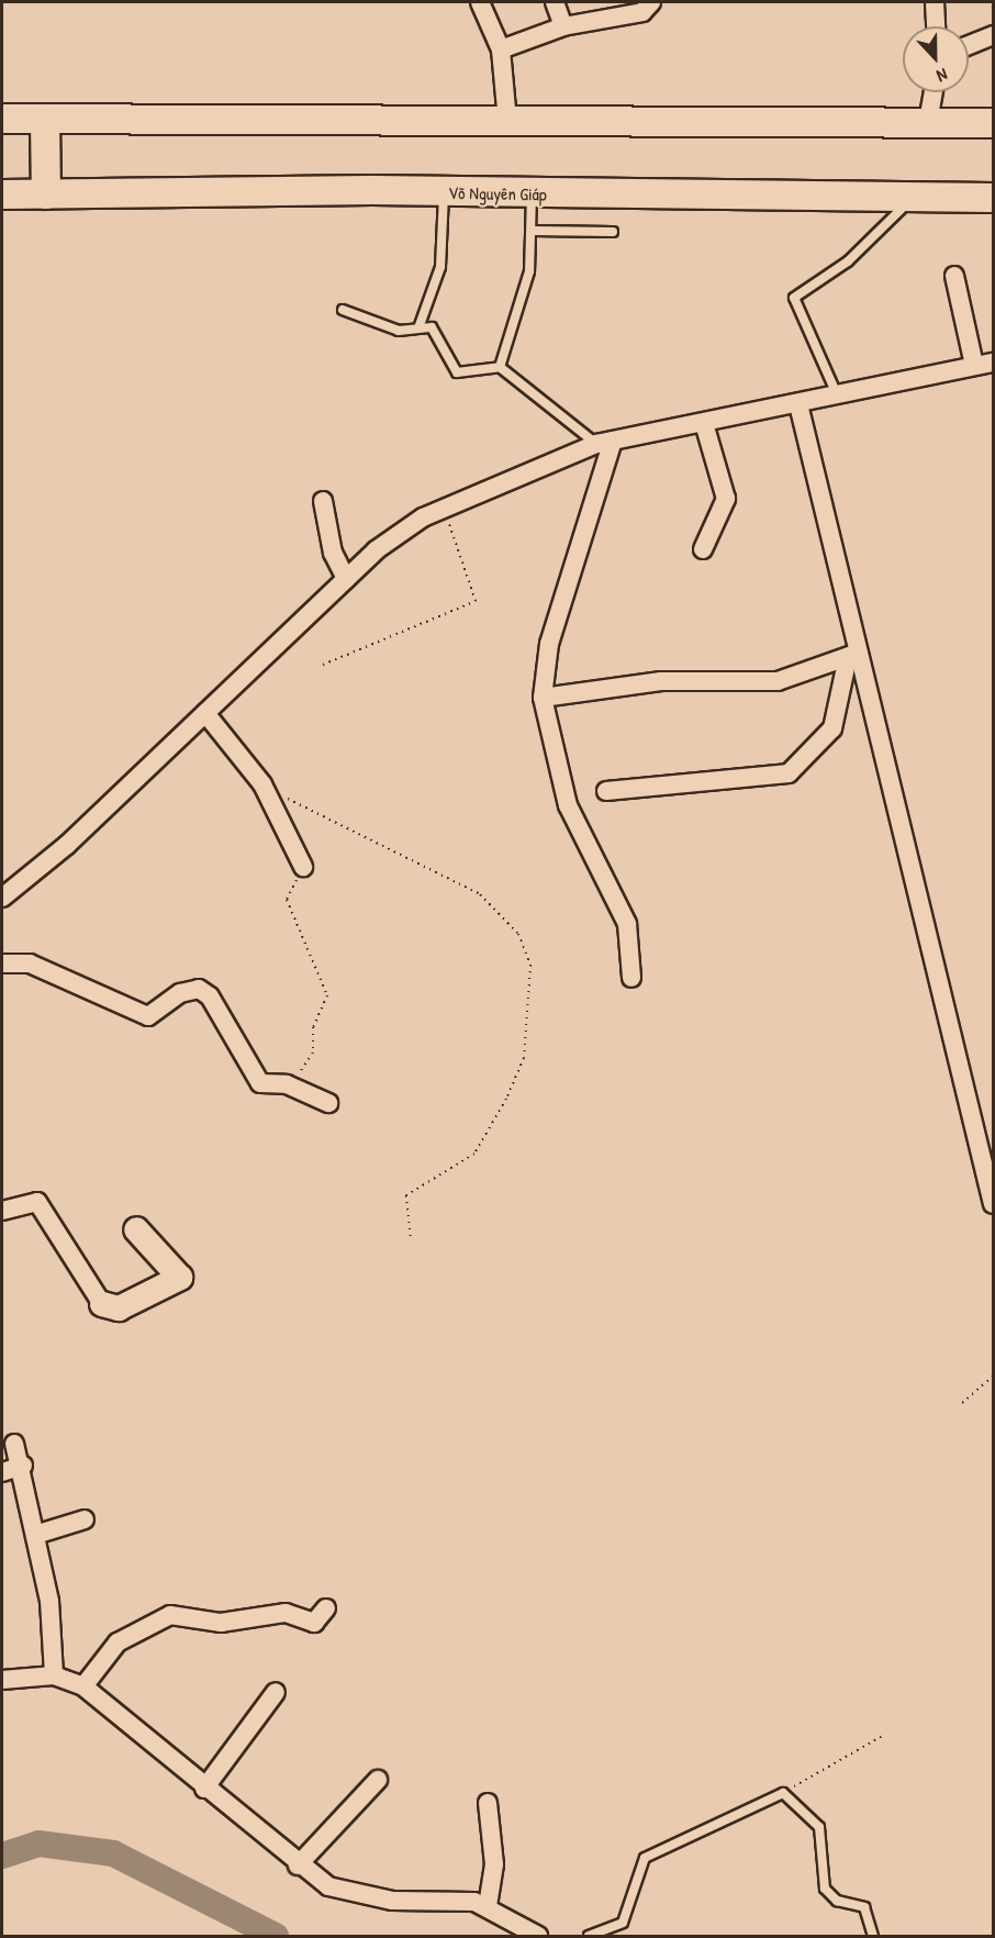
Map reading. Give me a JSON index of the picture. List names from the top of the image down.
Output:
{
  "streets": {
    "main road": ["Võ Nguyên Giáp"]
  },
  "north": "bottom"
}
